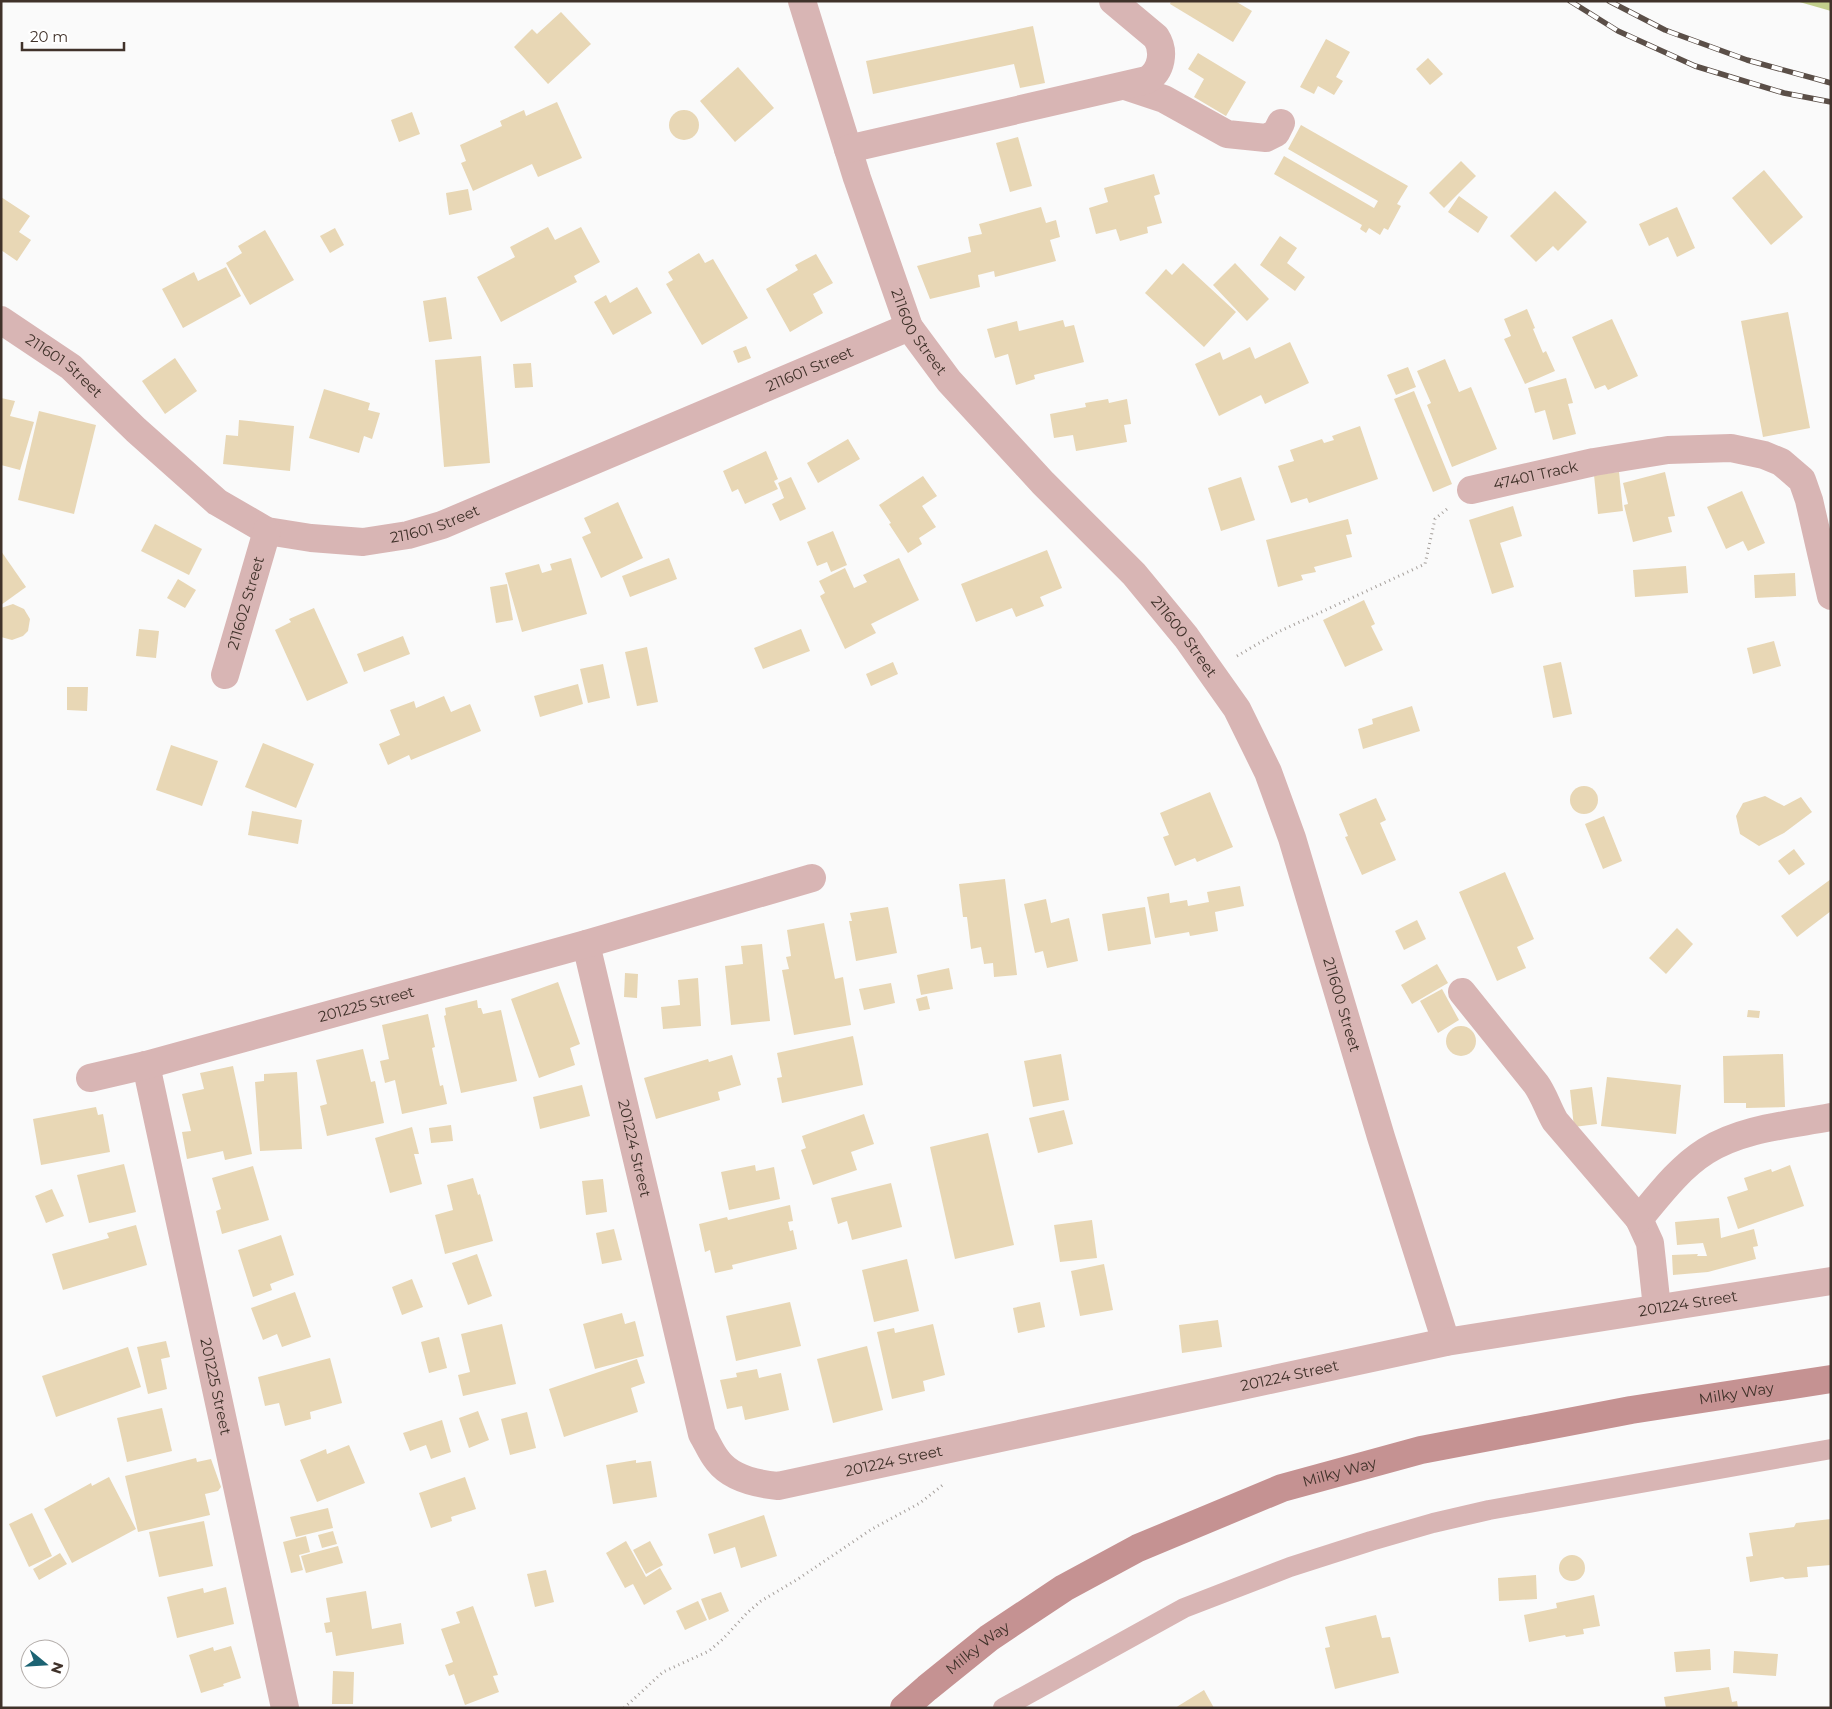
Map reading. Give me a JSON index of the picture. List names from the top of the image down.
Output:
{
  "streets": {
    "street": [
      "211600 Street",
      "211601 Street",
      "47401 Track",
      "211602 Street",
      "201225 Street",
      "201224 Street",
      "Milky Way"
    ]
  },
  "crossings": [
    ["211600 Street", "211601 Street"],
    ["211600 Street", "47401 Track"],
    ["211600 Street", "201224 Street"],
    ["211601 Street", "211602 Street"],
    ["201225 Street", "201224 Street"]
  ],
  "scale_bar": "20 m",
  "north": "right"
}
